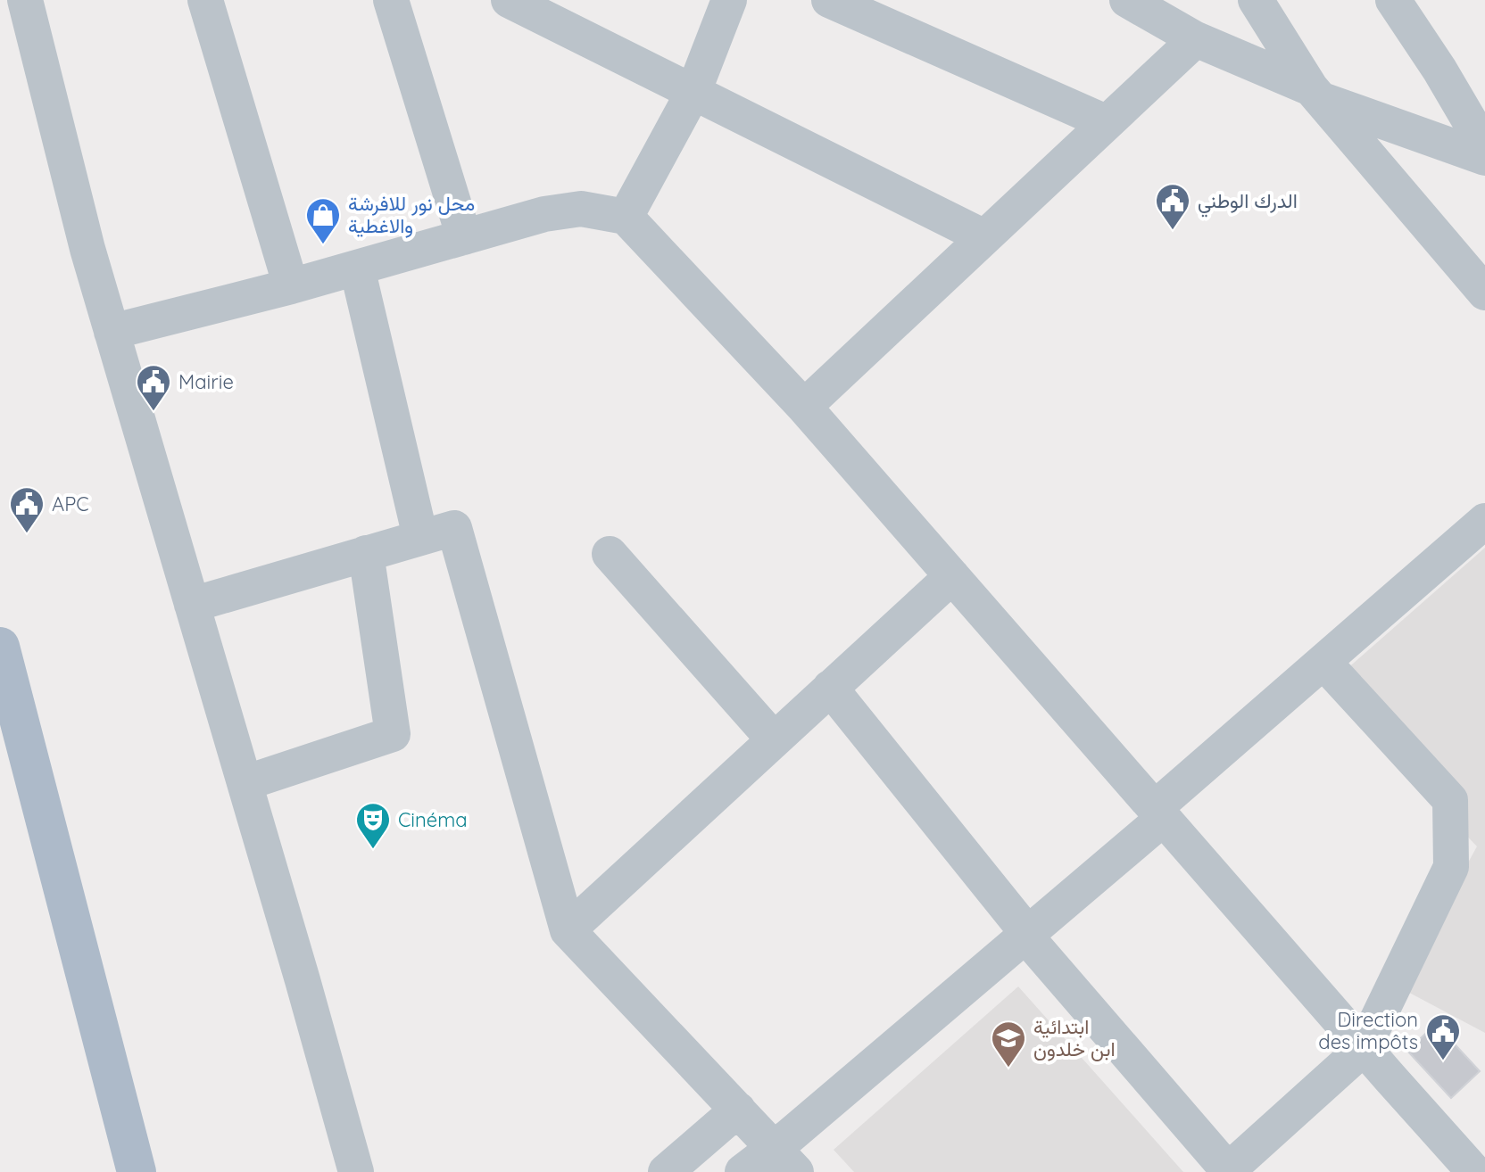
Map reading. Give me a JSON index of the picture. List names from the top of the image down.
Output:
{
  "places": {
    "public building": [
      "الدرك الوطني",
      "Mairie",
      "APC",
      "Direction des impôts"
    ],
    "shop": ["محل نور للافرشة والاغطية"],
    "theatre": ["Cinéma"],
    "school or university": ["ابتدائية ابن خلدون"]
  }
}
